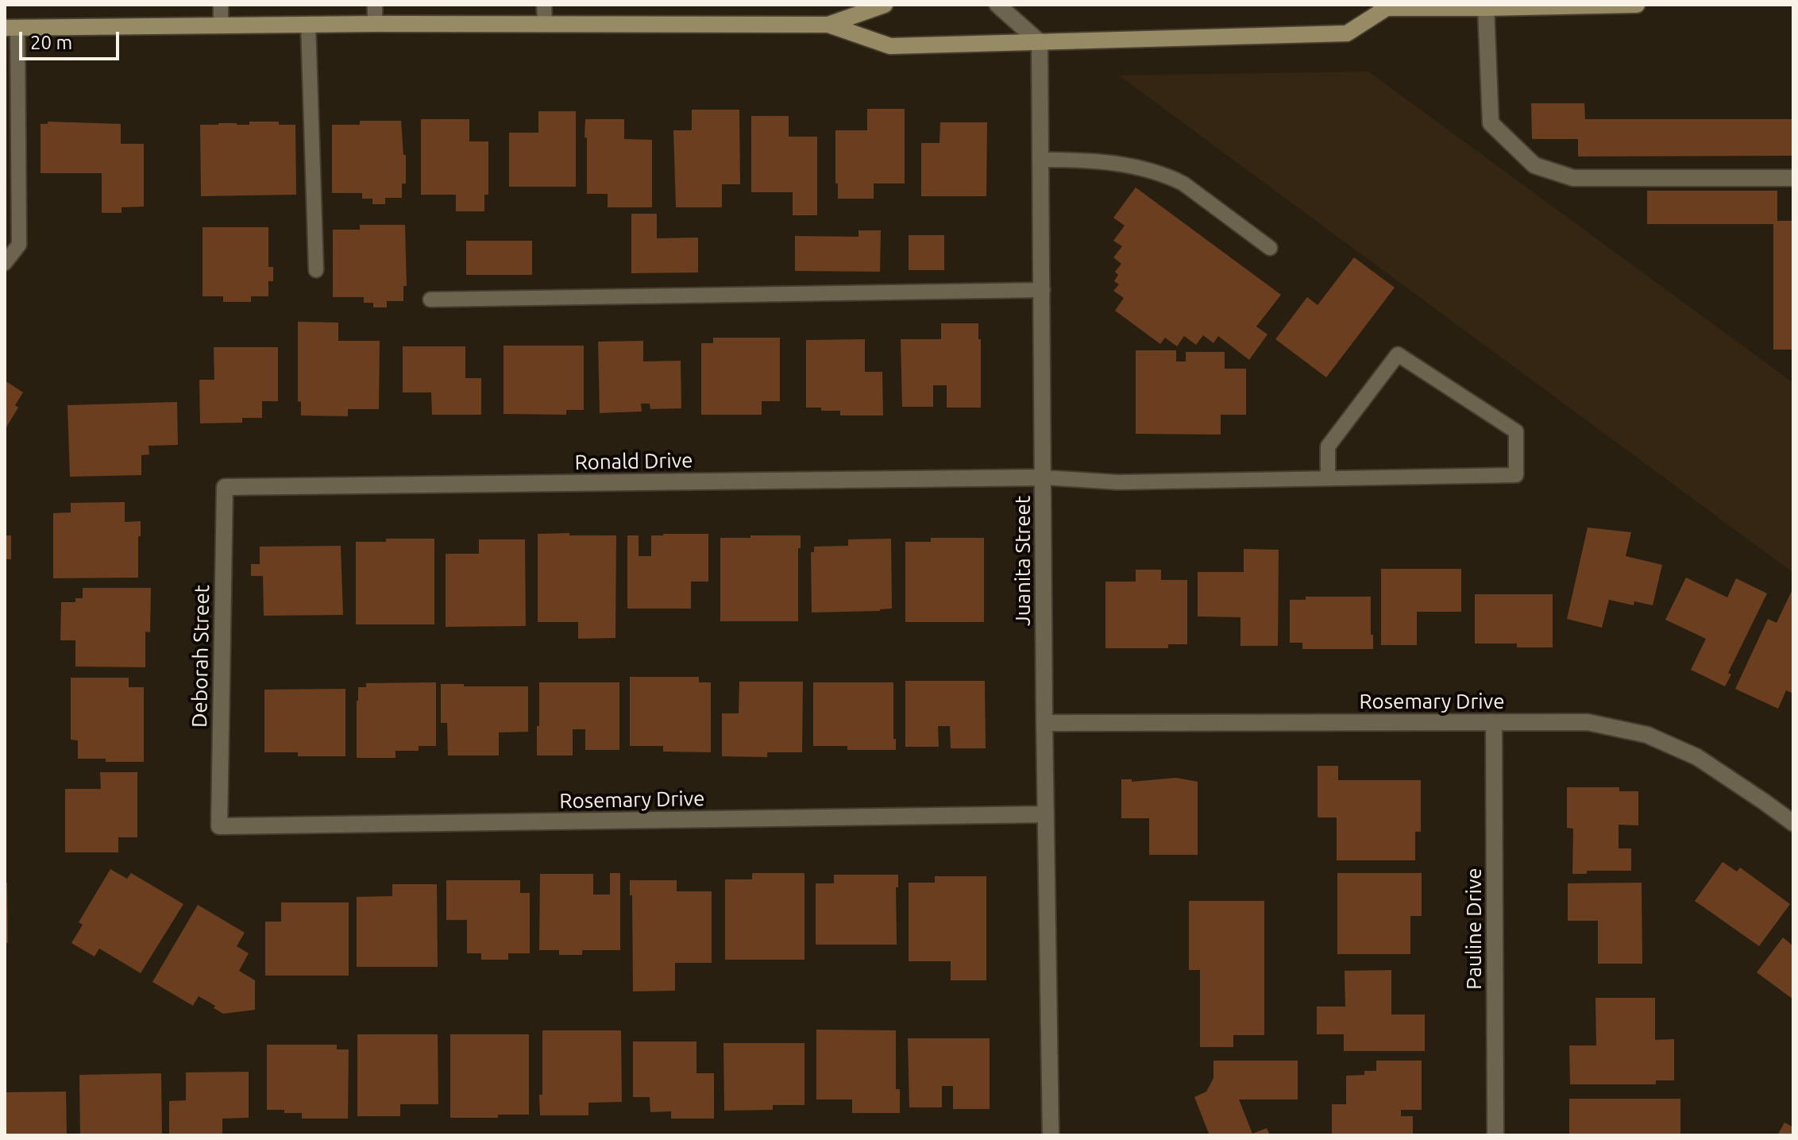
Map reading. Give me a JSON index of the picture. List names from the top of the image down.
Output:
{
  "streets": {
    "street": [
      "Ronald Drive",
      "Juanita Street",
      "Deborah Street",
      "Rosemary Drive",
      "Pauline Drive"
    ]
  },
  "crossings": [
    ["Ronald Drive", "Juanita Street"],
    ["Ronald Drive", "Deborah Street"],
    ["Juanita Street", "Rosemary Drive"],
    ["Deborah Street", "Rosemary Drive"],
    ["Rosemary Drive", "Pauline Drive"]
  ],
  "scale_bar": "20 m"
}
